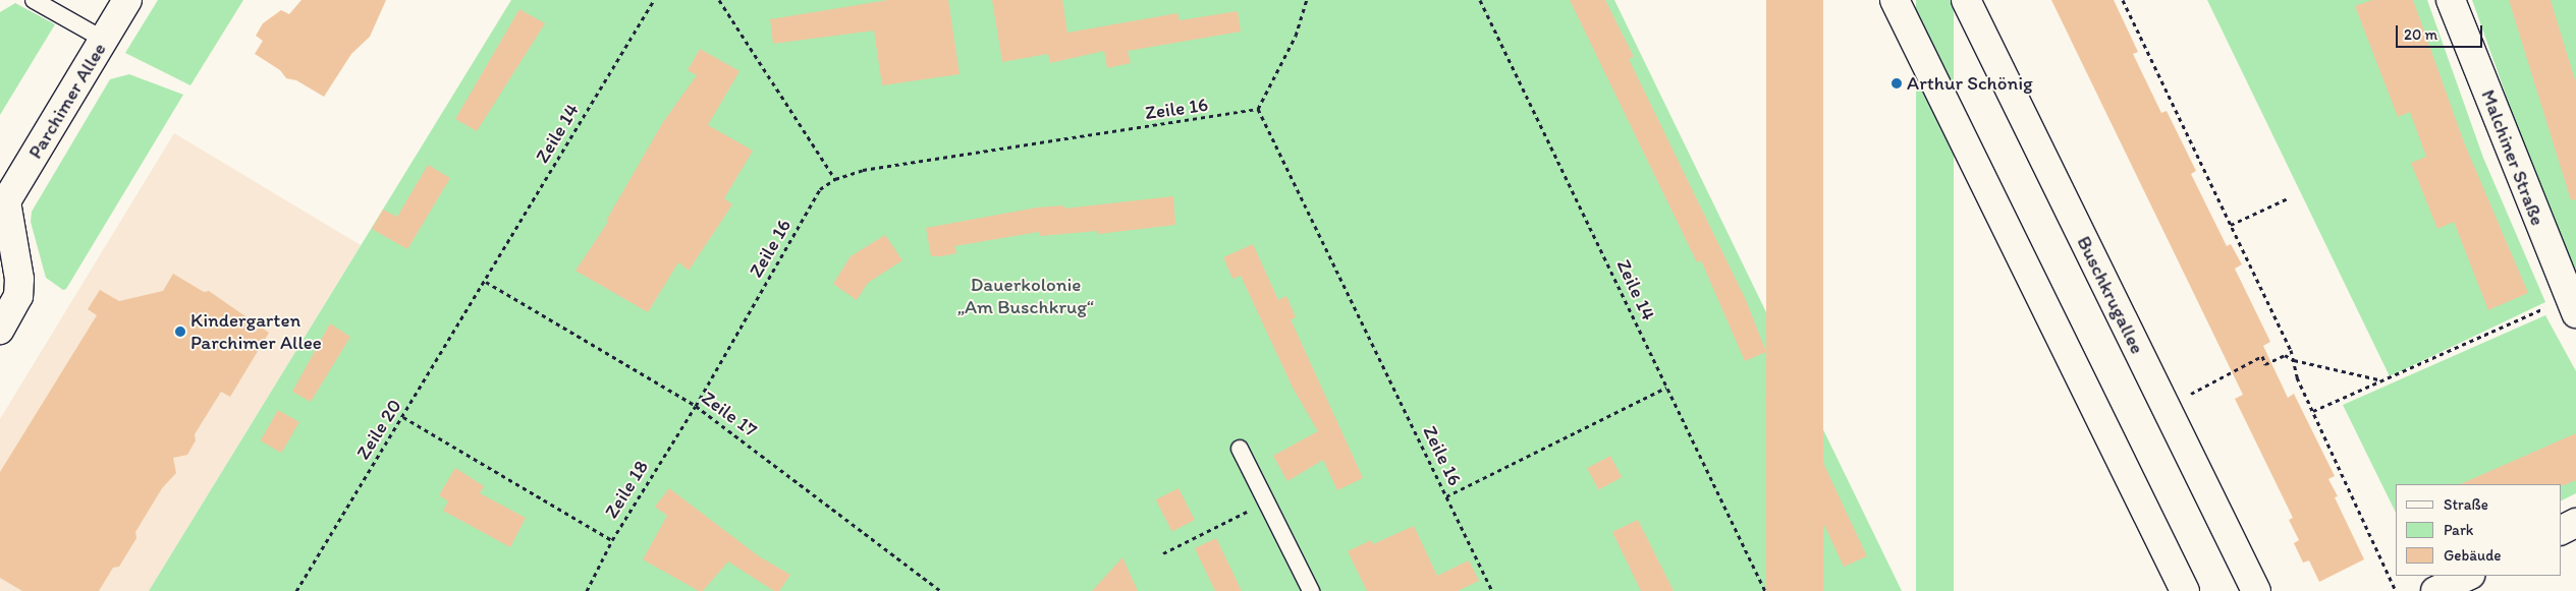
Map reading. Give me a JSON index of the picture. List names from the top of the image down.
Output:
{
  "streets": {
    "main road": ["Parchimer Allee", "Malchiner Straße", "Buschkrugallee"],
    "path": [
      "Zeile 16",
      "Zeile 14",
      "Zeile 17",
      "Zeile 20",
      "Zeile 18"
    ]
  },
  "crossings": [
    ["Zeile 16", "Zeile 17"],
    ["Zeile 16", "Zeile 18"],
    ["Zeile 14", "Zeile 17"],
    ["Zeile 14", "Zeile 20"],
    ["Zeile 17", "Zeile 20"],
    ["Zeile 17", "Zeile 18"]
  ],
  "parks": ["Dauerkolonie „Am Buschkrug“"],
  "places": ["Arthur Schönig", "Kindergarten Parchimer Allee"],
  "legend": ["Straße", "Park", "Gebäude"],
  "scale_bar": "20 m"
}
